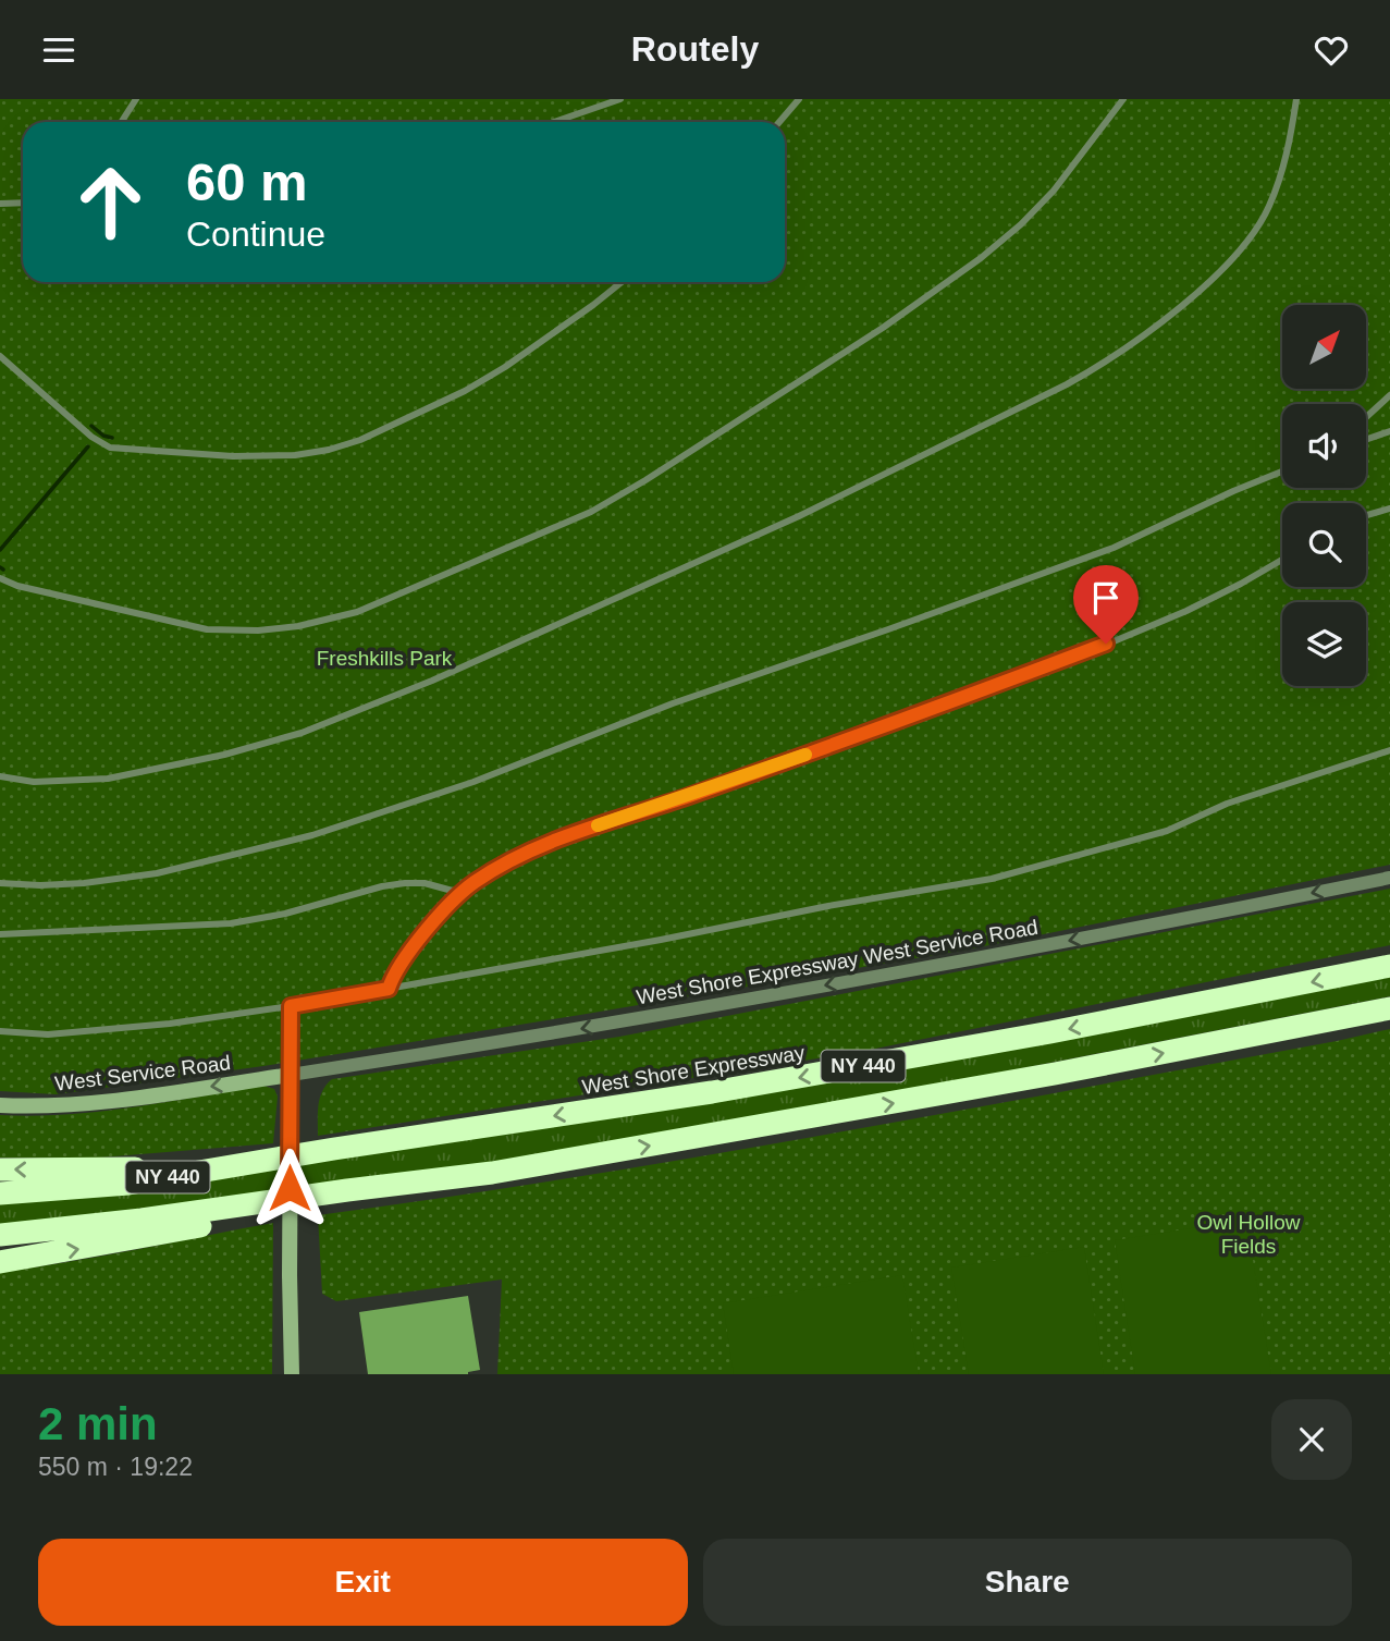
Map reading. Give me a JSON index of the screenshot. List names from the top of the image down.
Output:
{
  "streets": {
    "highway": ["NY 440", "West Shore Expressway"],
    "street": ["West Shore Expressway West Service Road", "West Service Road"]
  },
  "crossings": [
    ["West Shore Expressway West Service Road", "West Service Road"]
  ],
  "one_way": ["West Shore Expressway West Service Road", "West Service Road"],
  "parks": ["Freshkills Park", "Owl Hollow Fields"],
  "north": "top right",
  "page": {
    "header": "Routely",
    "turn": ["60 m", "Continue"],
    "heading": ["2 min", "550 m · 19:22"],
    "buttons": ["Exit", "Share"]
  }
}
